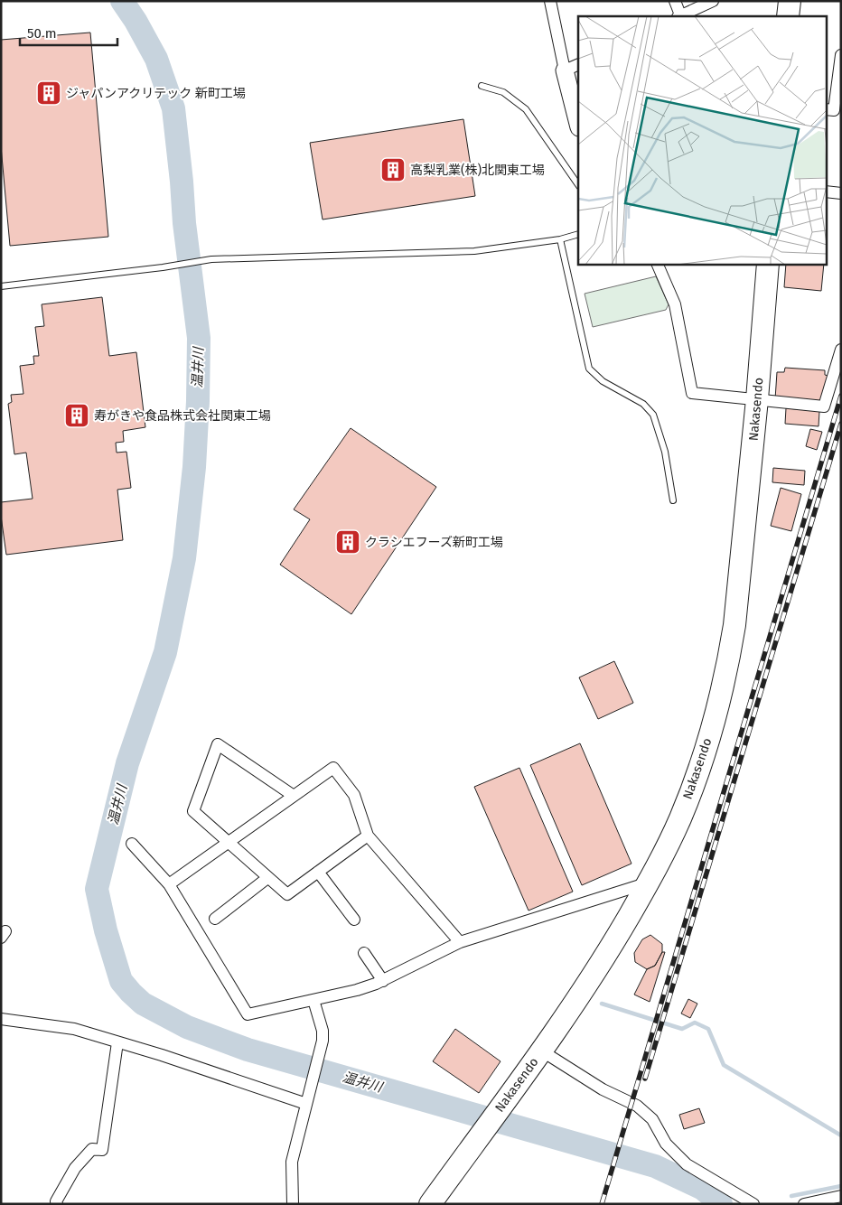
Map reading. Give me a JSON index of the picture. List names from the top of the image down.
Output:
{
  "streets": {
    "highway": ["Nakasendo"]
  },
  "water": ["温井川"],
  "places": {
    "building": [
      "ジャパンアクリテック 新町工場",
      "高梨乳業(株)北関東工場",
      "寿がきや食品株式会社関東工場",
      "クラシエフーズ新町工場"
    ]
  },
  "scale_bar": "50 m"
}
